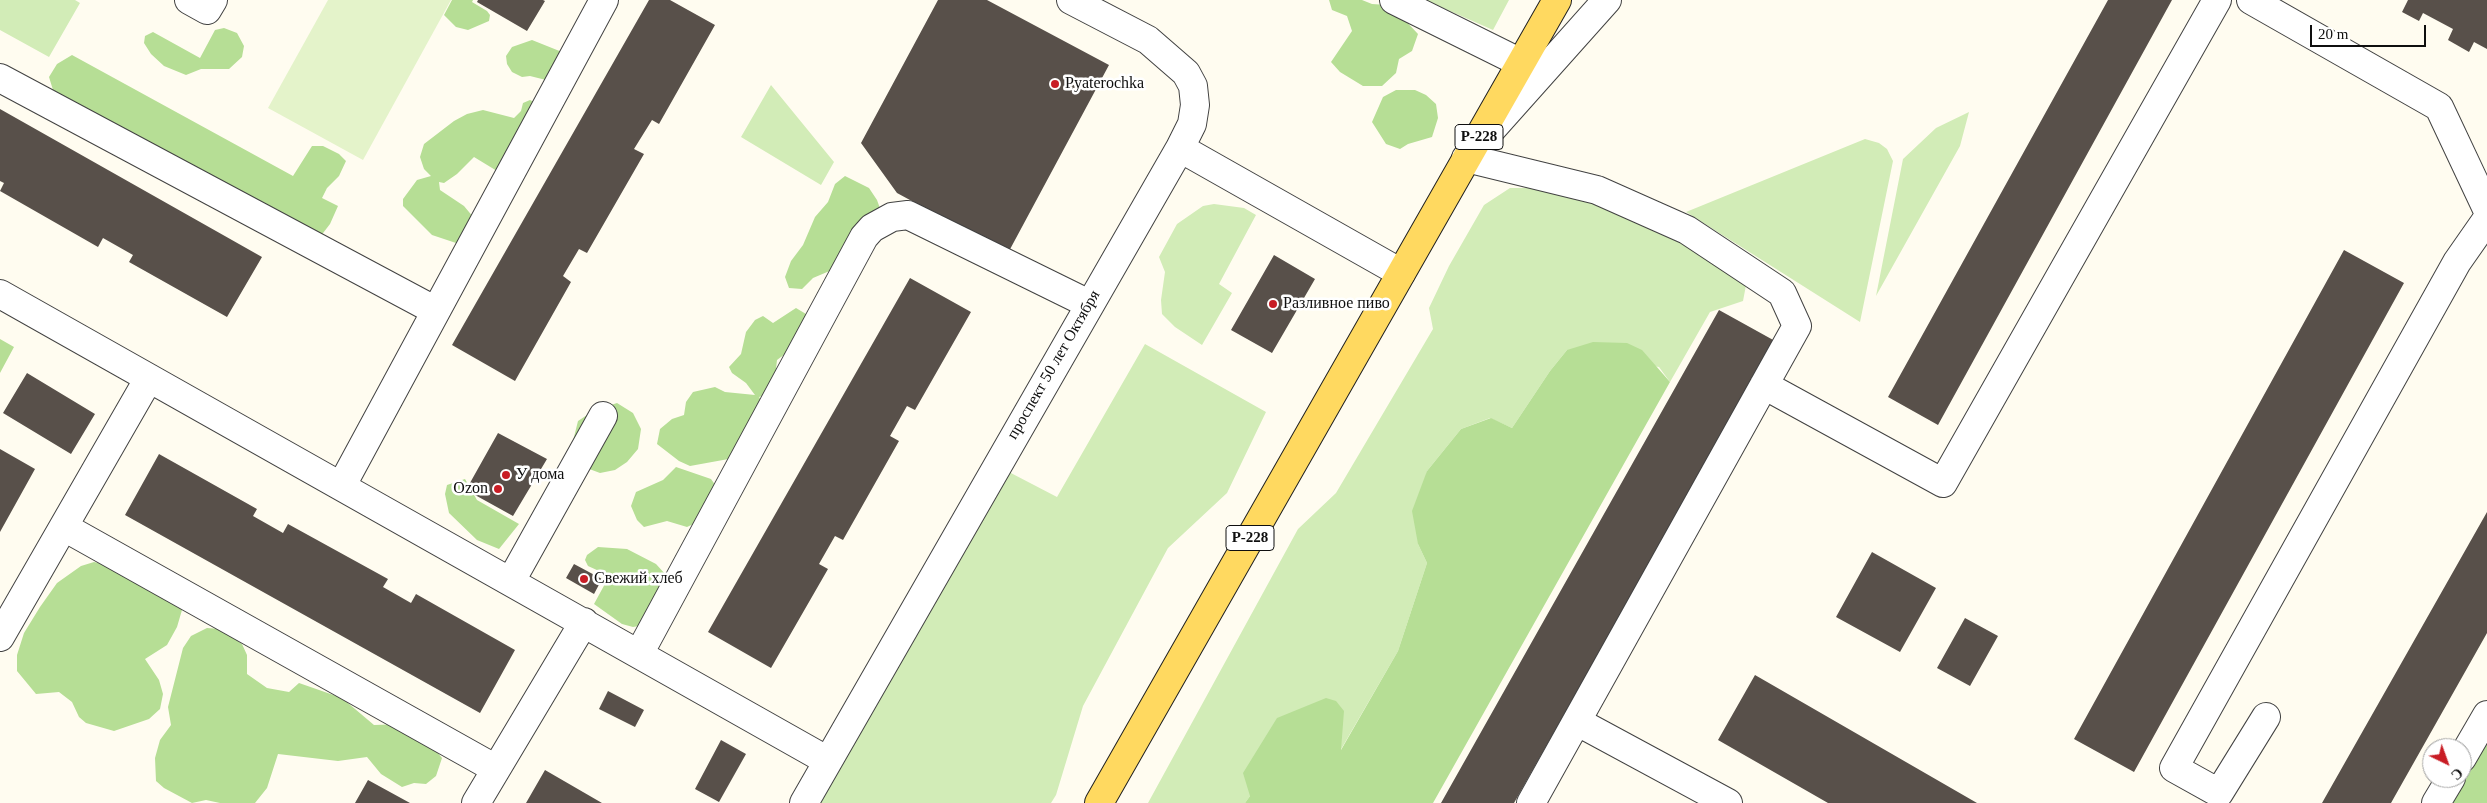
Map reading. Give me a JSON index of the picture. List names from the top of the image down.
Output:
{
  "streets": {
    "main road": ["Р-228"],
    "street": ["проспект 50 лет Октября"]
  },
  "places": [
    "Pyaterochka",
    "Разливное пиво",
    "У дома",
    "Ozon",
    "Свежий хлеб"
  ],
  "scale_bar": "20 m",
  "north": "bottom right"
}
